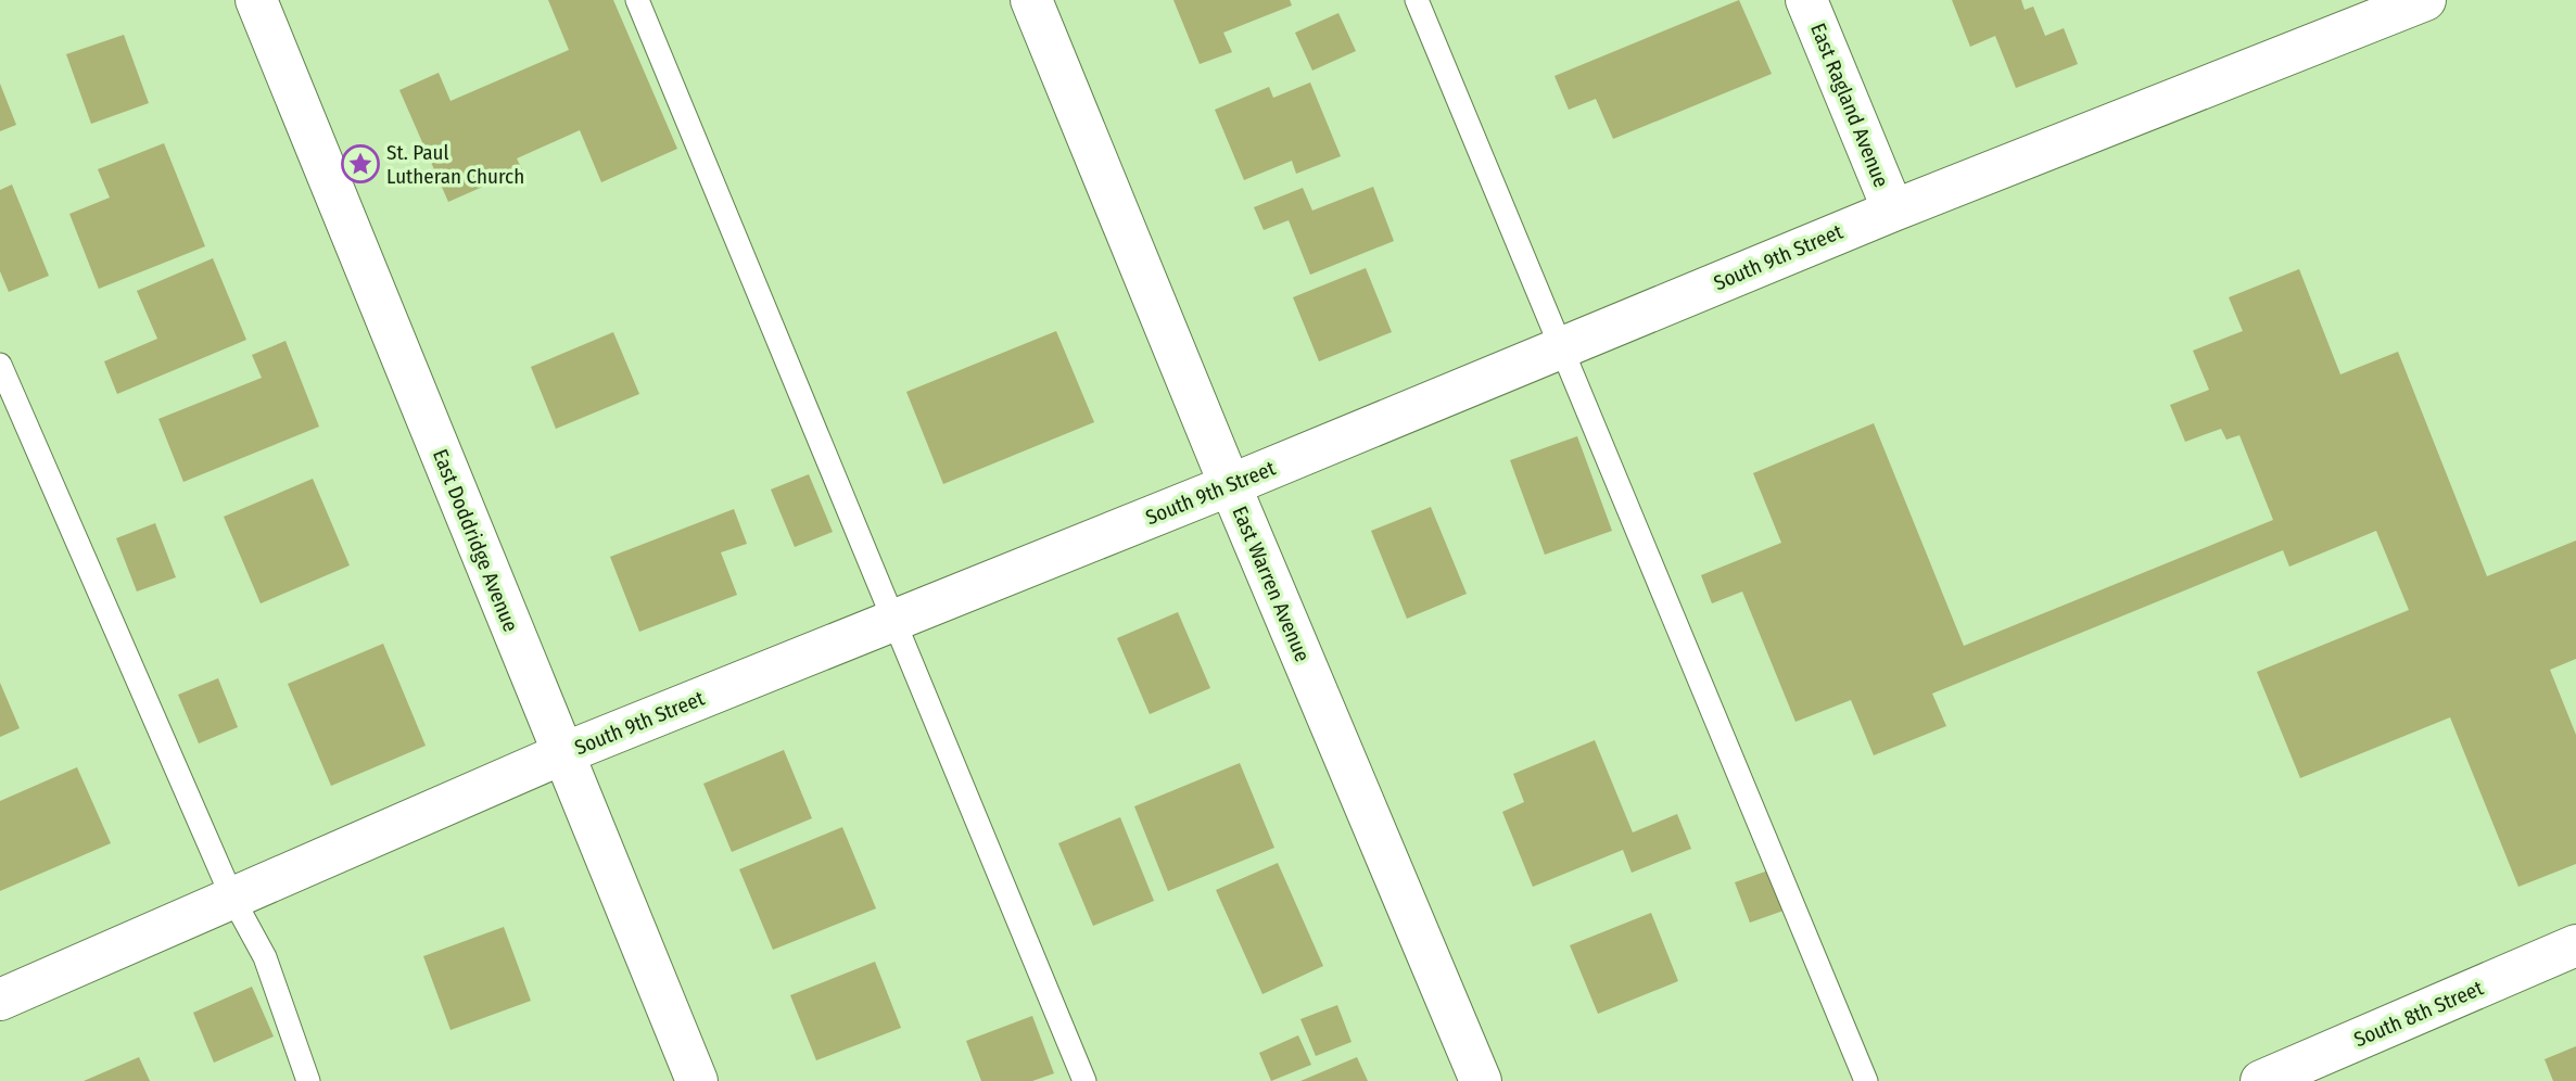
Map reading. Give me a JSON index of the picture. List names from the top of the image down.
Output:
{
  "streets": {
    "street": [
      "East Ragland Avenue",
      "South 9th Street",
      "East Doddridge Avenue",
      "East Warren Avenue",
      "South 8th Street"
    ]
  },
  "crossings": [
    ["East Ragland Avenue", "South 9th Street"],
    ["South 9th Street", "East Doddridge Avenue"],
    ["South 9th Street", "East Warren Avenue"]
  ],
  "places": {
    "place": ["St. Paul Lutheran Church"]
  }
}
